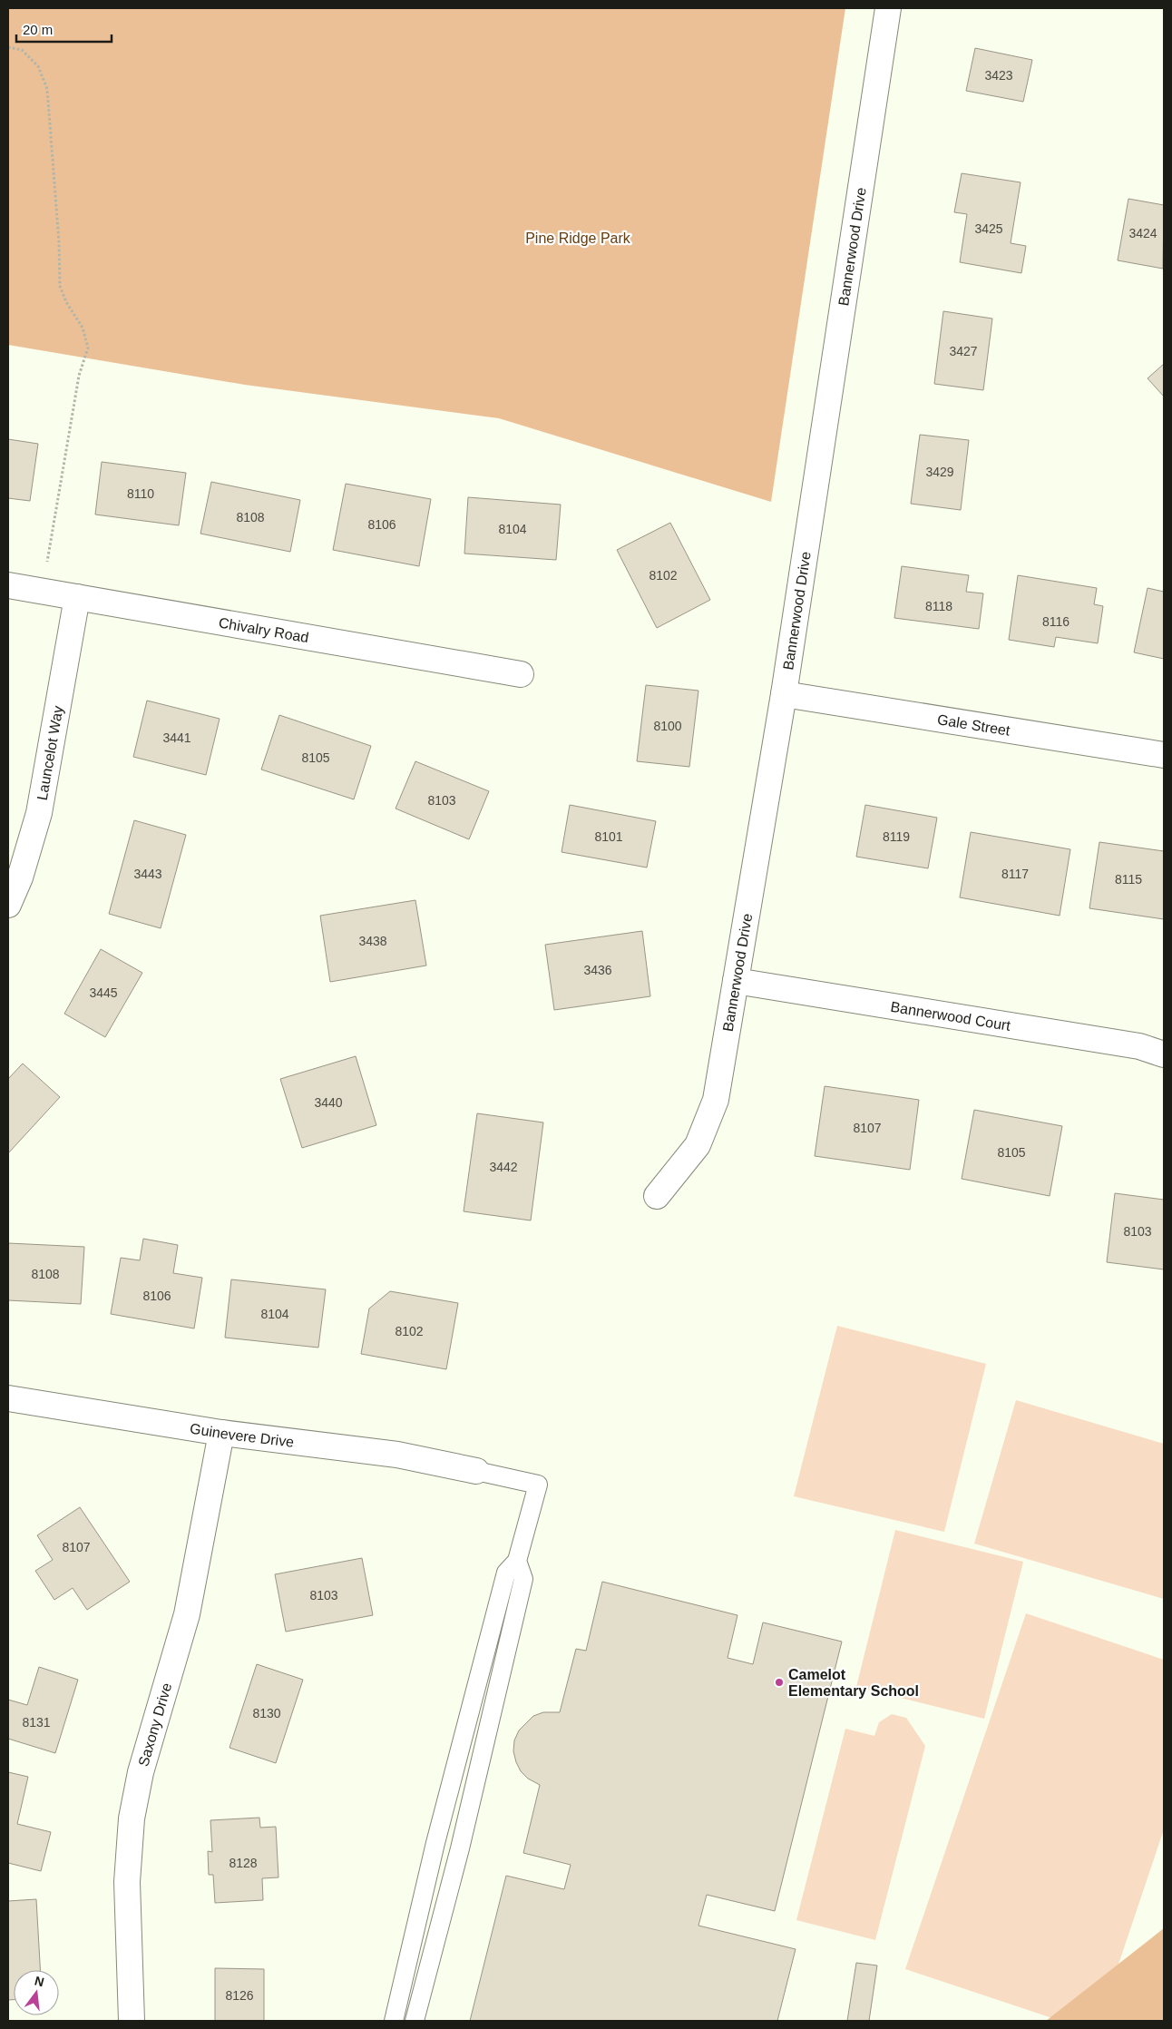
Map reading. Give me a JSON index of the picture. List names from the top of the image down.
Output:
{
  "streets": {
    "street": [
      "Bannerwood Drive",
      "Chivalry Road",
      "Gale Street",
      "Launcelot Way",
      "Bannerwood Court",
      "Guinevere Drive",
      "Saxony Drive"
    ]
  },
  "crossings": [
    ["Bannerwood Drive", "Gale Street"],
    ["Bannerwood Drive", "Bannerwood Court"],
    ["Chivalry Road", "Launcelot Way"],
    ["Guinevere Drive", "Saxony Drive"]
  ],
  "parks": ["Pine Ridge Park"],
  "places": ["Camelot Elementary School"],
  "house_numbers": [
    "3423",
    "3425",
    "3424",
    "3427",
    "3429",
    "8110",
    "8108",
    "8106",
    "8104",
    "8102",
    "8118",
    "8116",
    "8100",
    "3441",
    "8105",
    "8103",
    "8101",
    "8119",
    "3443",
    "8117",
    "8115",
    "3438",
    "3436",
    "3445",
    "3440",
    "8107",
    "8105",
    "3442",
    "8103",
    "8108",
    "8106",
    "8104",
    "8102",
    "8107",
    "8103",
    "8130",
    "8131",
    "8128",
    "8126"
  ],
  "scale_bar": "20 m",
  "north": "top"
}
